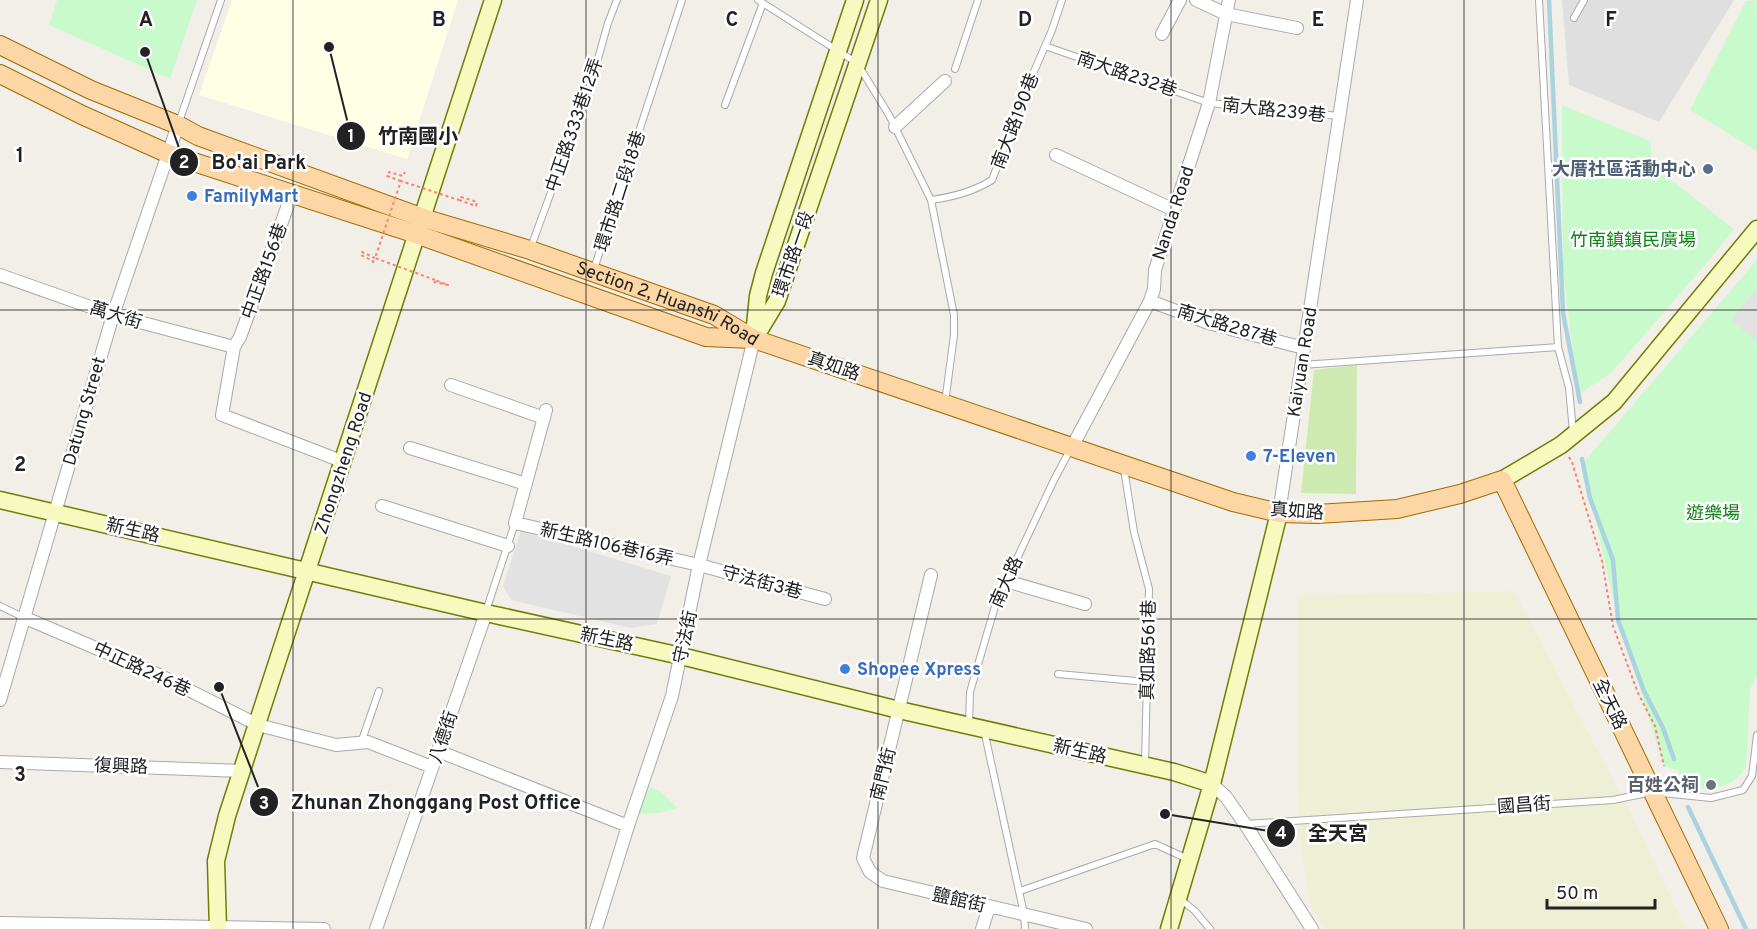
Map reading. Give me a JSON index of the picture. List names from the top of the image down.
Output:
{
  "streets": {
    "main road": ["Section 2, Huanshi Road", "真如路", "全天路"],
    "street": [
      "Nanda Road",
      "環市路一段",
      "中正路156巷",
      "萬大街",
      "南大路287巷",
      "Kaiyuan Road",
      "Datung Street",
      "Zhongzheng Road",
      "新生路",
      "新生路106巷16弄",
      "守法街3巷",
      "守法街",
      "中正路246巷",
      "八德街",
      "復興路",
      "南門街",
      "鹽館街"
    ],
    "lane": [
      "南大路232巷",
      "南大路239巷",
      "南大路190巷",
      "中正路333巷12弄",
      "環市路二段18巷",
      "南大路",
      "真如路561巷",
      "國昌街"
    ]
  },
  "crossings": [
    ["南大路232巷", "南大路239巷"],
    ["南大路232巷", "南大路190巷"],
    ["南大路232巷", "Nanda Road"],
    ["南大路239巷", "Nanda Road"],
    ["南大路239巷", "Kaiyuan Road"],
    ["中正路333巷12弄", "Section 2, Huanshi Road"],
    ["環市路二段18巷", "Section 2, Huanshi Road"],
    ["Nanda Road", "南大路287巷"],
    ["Nanda Road", "真如路"],
    ["Nanda Road", "南大路"],
    ["環市路一段", "Section 2, Huanshi Road"],
    ["環市路一段", "真如路"],
    ["環市路一段", "守法街"],
    ["中正路156巷", "Section 2, Huanshi Road"],
    ["中正路156巷", "萬大街"],
    ["中正路156巷", "Zhongzheng Road"],
    ["Section 2, Huanshi Road", "真如路"],
    ["Section 2, Huanshi Road", "Datung Street"],
    ["Section 2, Huanshi Road", "Zhongzheng Road"],
    ["Section 2, Huanshi Road", "守法街"],
    ["萬大街", "Datung Street"],
    ["南大路287巷", "Kaiyuan Road"],
    ["Kaiyuan Road", "真如路"],
    ["Kaiyuan Road", "新生路"],
    ["真如路", "南大路"],
    ["真如路", "守法街"],
    ["真如路", "真如路561巷"],
    ["真如路", "全天路"],
    ["Datung Street", "新生路"],
    ["Datung Street", "中正路246巷"],
    ["Zhongzheng Road", "新生路"],
    ["Zhongzheng Road", "中正路246巷"],
    ["Zhongzheng Road", "復興路"],
    ["新生路", "南大路"],
    ["新生路", "守法街"],
    ["新生路", "真如路561巷"],
    ["新生路", "八德街"],
    ["新生路", "南門街"],
    ["新生路106巷16弄", "守法街3巷"],
    ["新生路106巷16弄", "守法街"],
    ["守法街3巷", "守法街"],
    ["南大路", "鹽館街"],
    ["中正路246巷", "八德街"],
    ["全天路", "國昌街"],
    ["南門街", "鹽館街"]
  ],
  "parks": ["竹南鎮鎮民廣場", "遊樂場"],
  "places": [
    "竹南國小",
    "Bo'ai Park",
    "大厝社區活動中心",
    "FamilyMart",
    "7-Eleven",
    "Shopee Xpress",
    "Zhunan Zhonggang Post Office",
    "百姓公祠",
    "全天宮"
  ],
  "scale_bar": "50 m",
  "grid": {
    "columns": [
      "A",
      "B",
      "C",
      "D",
      "E",
      "F"
    ],
    "rows": ["1", "2", "3"]
  }
}
